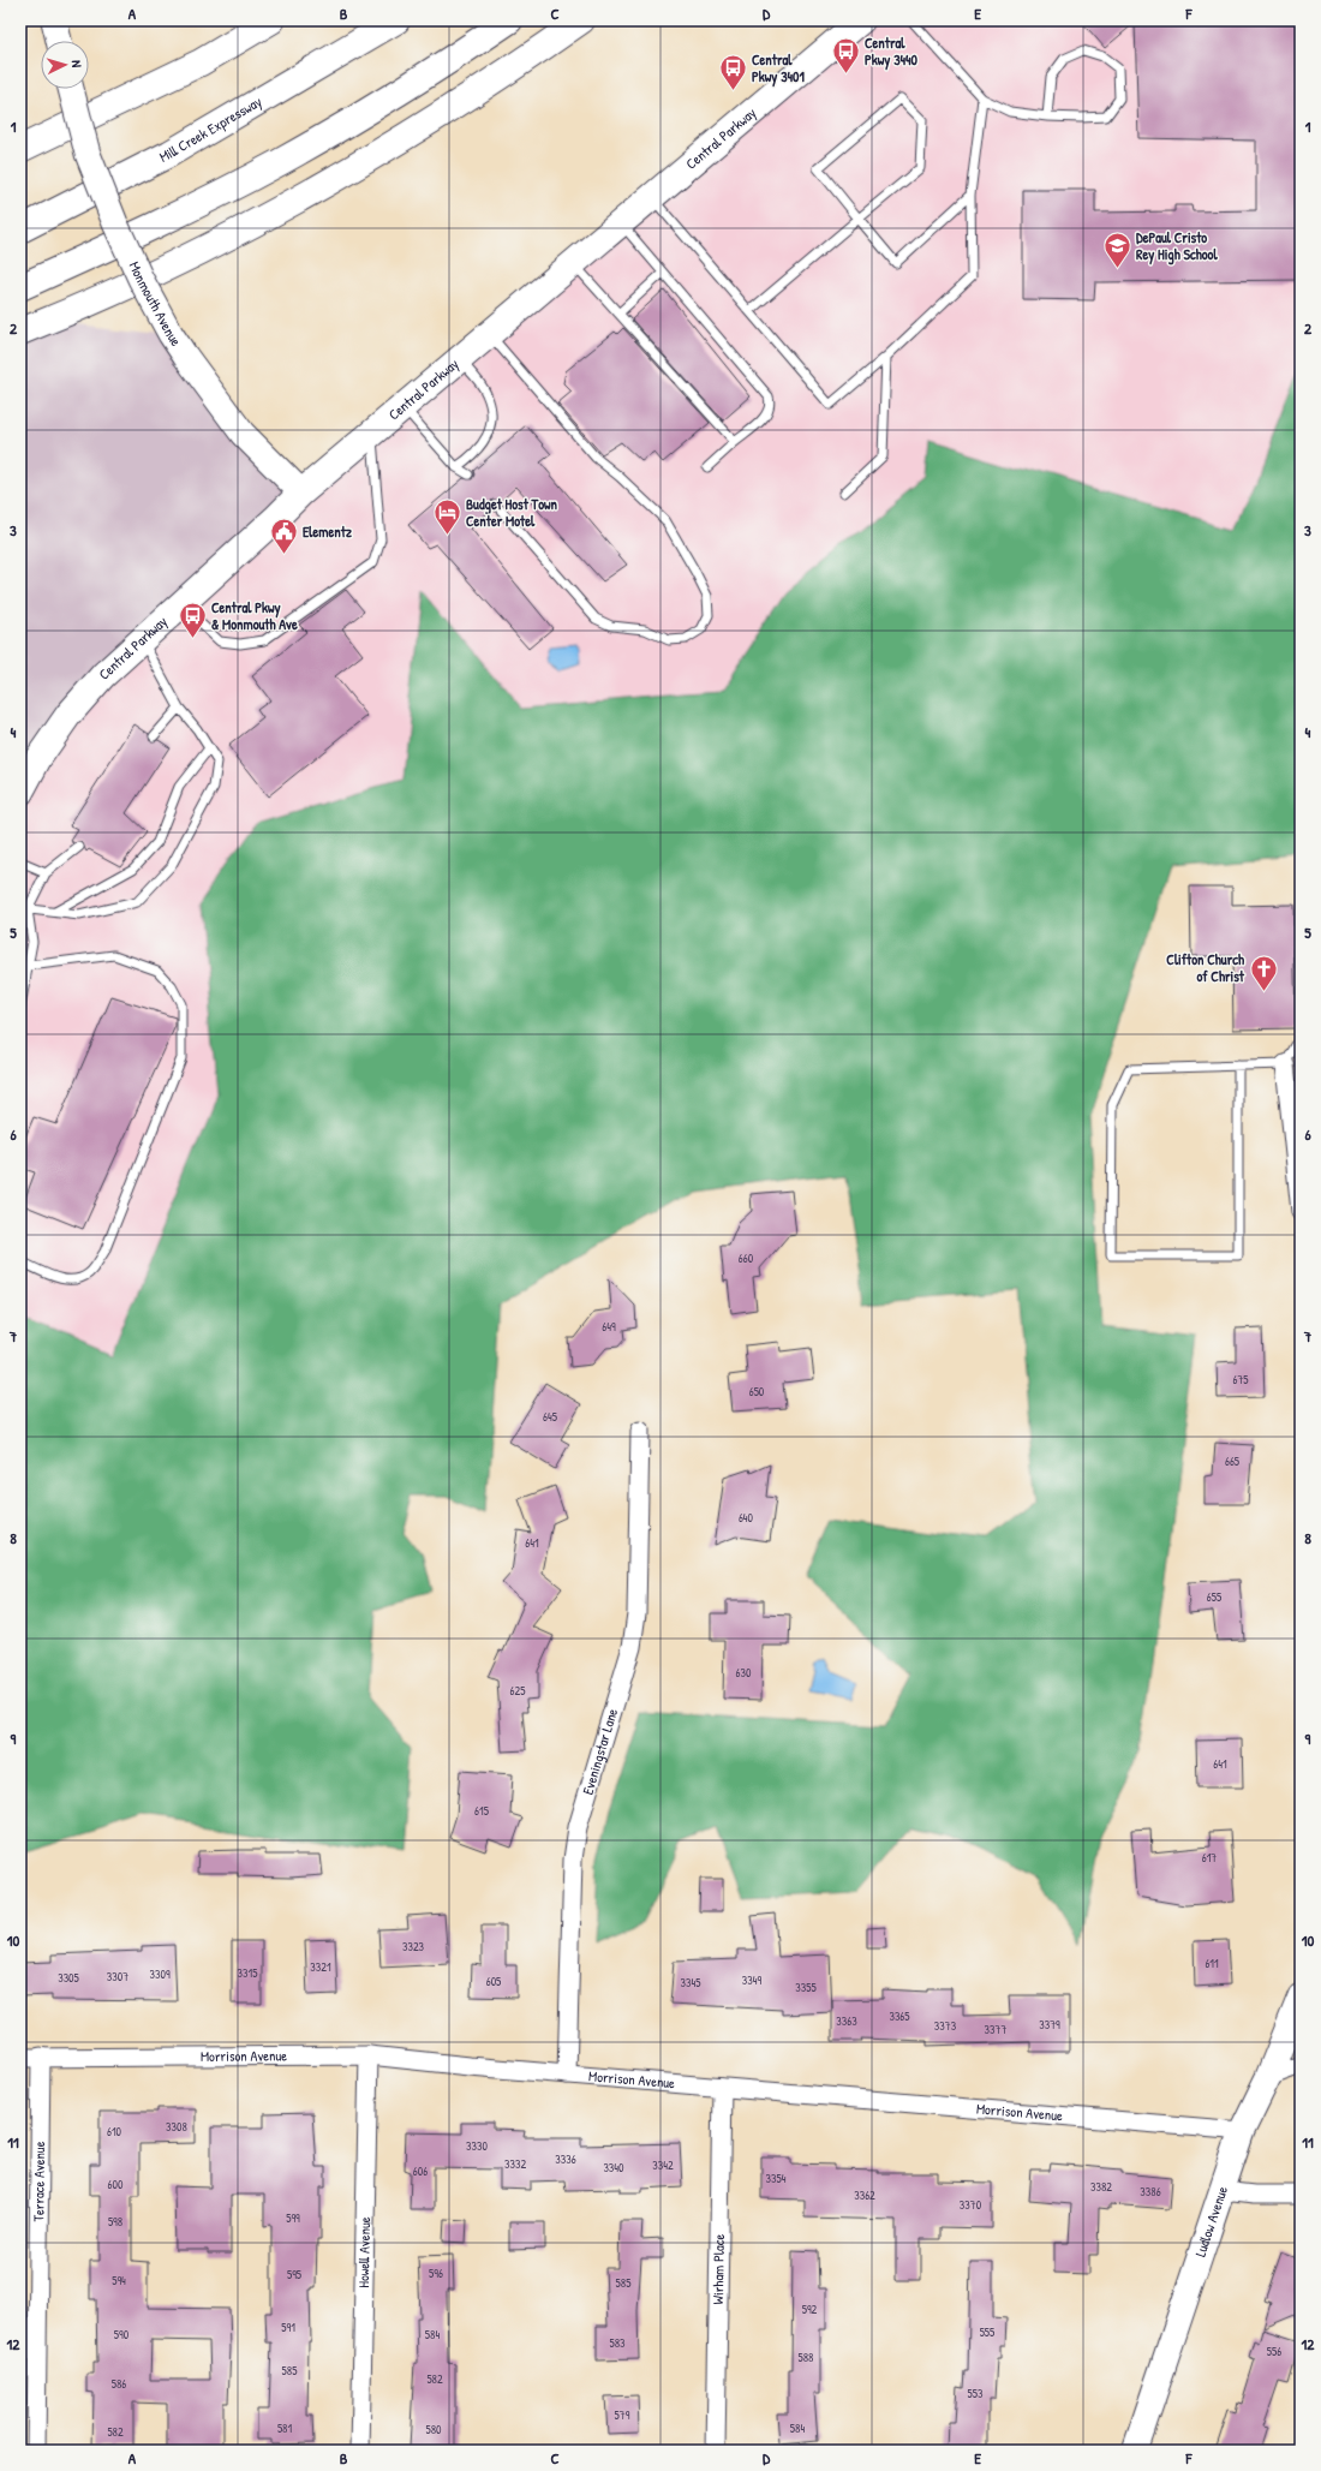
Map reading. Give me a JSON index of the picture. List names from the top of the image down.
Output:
{
  "streets": {
    "main road": ["Mill Creek Expressway", "Central Parkway"],
    "street": [
      "Monmouth Avenue",
      "Eveningstar Lane",
      "Morrison Avenue",
      "Terrace Avenue",
      "Ludlow Avenue",
      "Howell Avenue",
      "Wirham Place"
    ]
  },
  "crossings": [
    ["Central Parkway", "Monmouth Avenue"],
    ["Eveningstar Lane", "Morrison Avenue"],
    ["Morrison Avenue", "Terrace Avenue"],
    ["Morrison Avenue", "Ludlow Avenue"],
    ["Morrison Avenue", "Howell Avenue"],
    ["Morrison Avenue", "Wirham Place"]
  ],
  "places": {
    "bus stop": ["Central Pkwy 3440", "Central Pkwy 3401", "Central Pkwy & Monmouth Ave"],
    "school or university": ["DePaul Cristo Rey High School"],
    "hotel": ["Budget Host Town Center Motel"],
    "public building": ["Elementz"],
    "church": ["Clifton Church of Christ"]
  },
  "house_numbers": [
    "660",
    "649",
    "675",
    "650",
    "645",
    "665",
    "640",
    "641",
    "655",
    "630",
    "625",
    "641",
    "615",
    "617",
    "3323",
    "611",
    "3321",
    "3315",
    "3309",
    "3307",
    "3305",
    "3349",
    "605",
    "3345",
    "3355",
    "3365",
    "3363",
    "3379",
    "3373",
    "3377",
    "3308",
    "610",
    "3330",
    "3336",
    "3332",
    "3342",
    "3340",
    "606",
    "3354",
    "600",
    "3382",
    "3386",
    "3362",
    "3370",
    "599",
    "598",
    "596",
    "595",
    "594",
    "585",
    "592",
    "591",
    "555",
    "590",
    "584",
    "583",
    "556",
    "588",
    "585",
    "582",
    "586",
    "553",
    "579",
    "581",
    "584",
    "580",
    "582"
  ],
  "north": "right",
  "grid": {
    "columns": [
      "A",
      "B",
      "C",
      "D",
      "E",
      "F"
    ],
    "rows": [
      "1",
      "2",
      "3",
      "4",
      "5",
      "6",
      "7",
      "8",
      "9",
      "10",
      "11",
      "12"
    ]
  }
}
